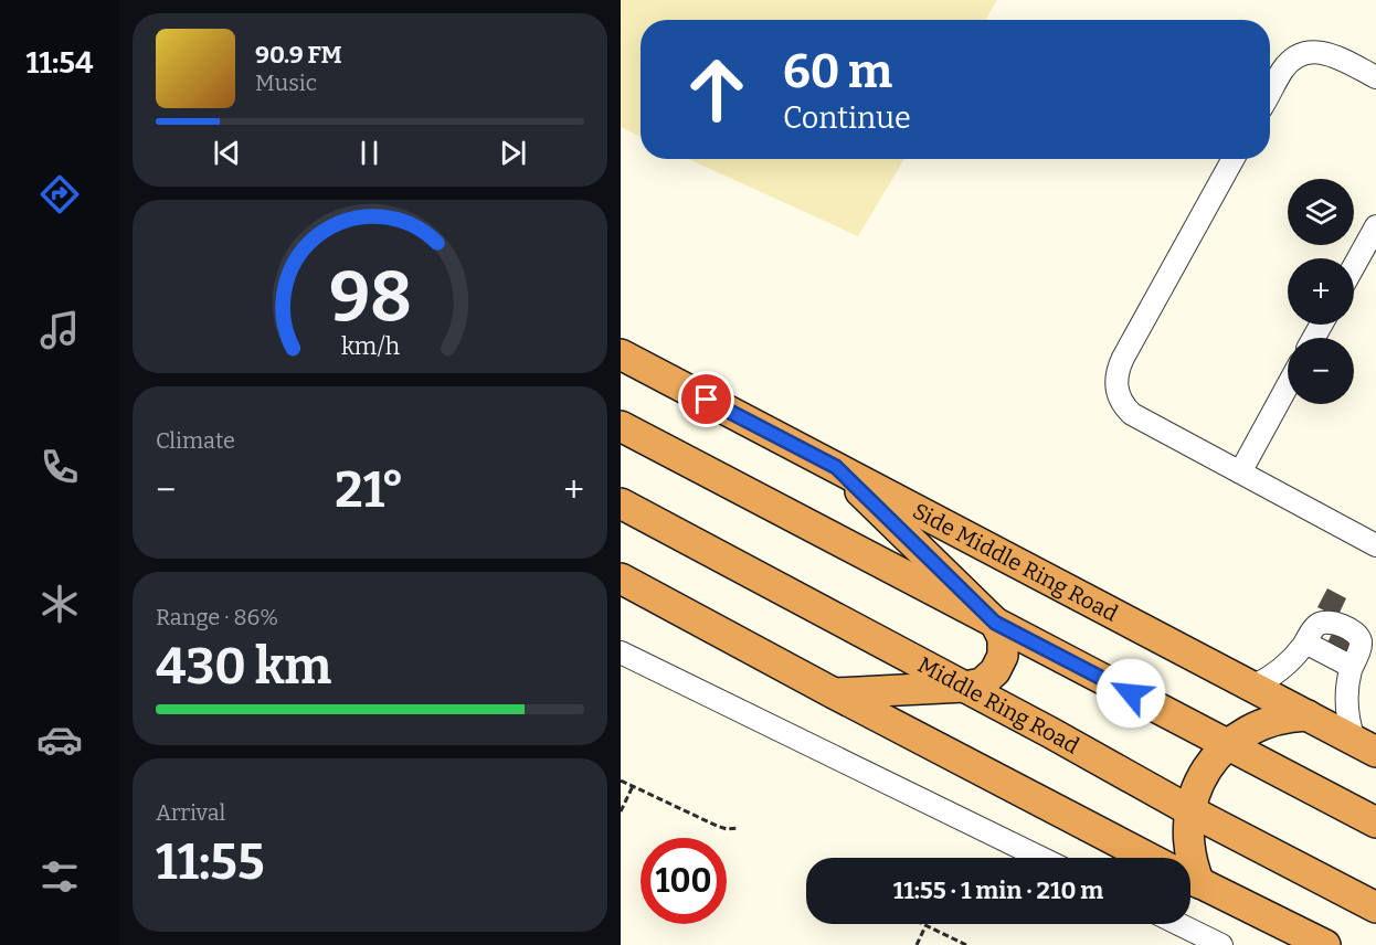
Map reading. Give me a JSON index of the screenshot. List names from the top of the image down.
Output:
{
  "streets": {
    "highway": ["Side Middle Ring Road", "Middle Ring Road"]
  },
  "page": {
    "tabs": "11:54",
    "turn": ["60 m", "Continue"],
    "song": ["90.9 FM", "Music"],
    "map_buttons": ["+", "−"],
    "tile": [
      "Climate",
      ["Range · 86%", "430 km"],
      ["Arrival", "11:55"]
    ],
    "heat": ["−", "21°", "+"],
    "limit": "100",
    "trip": "11:55 · 1 min · 210 m",
    "gauge": ["98", "km/h"]
  }
}
